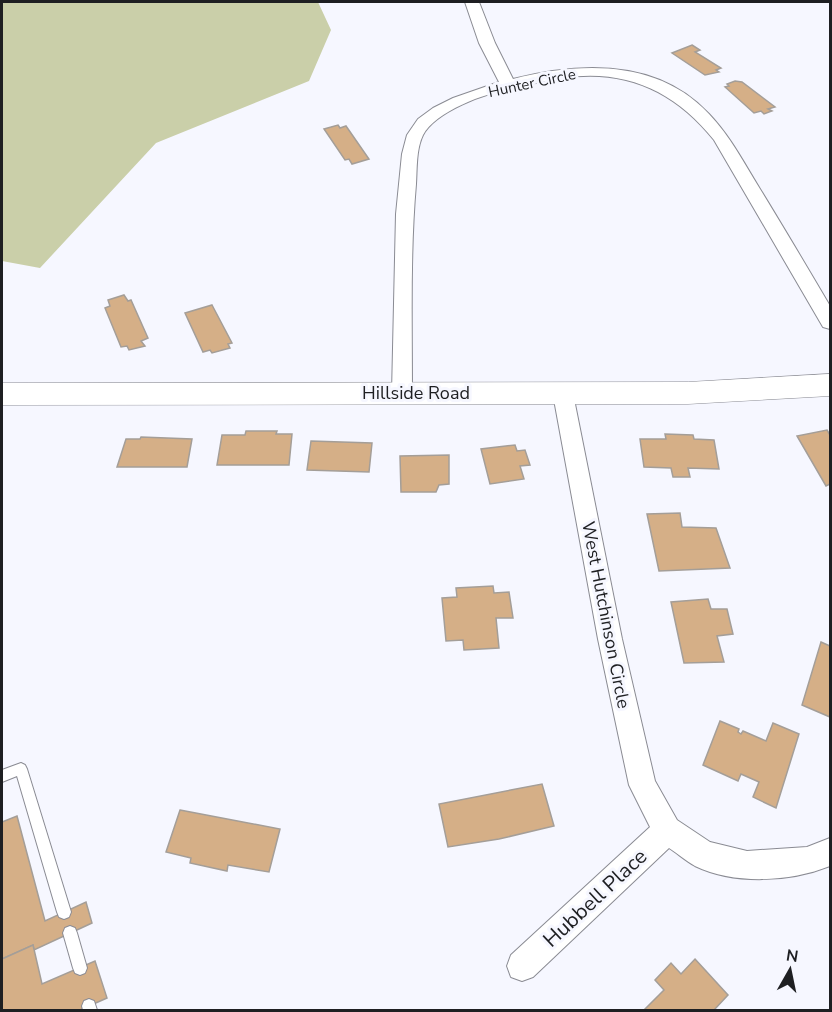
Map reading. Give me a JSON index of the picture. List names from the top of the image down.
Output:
{
  "streets": {
    "street": [
      "Hunter Circle",
      "Hillside Road",
      "West Hutchinson Circle",
      "Hubbell Place"
    ]
  },
  "crossings": [
    ["Hunter Circle", "Hillside Road"],
    ["Hillside Road", "West Hutchinson Circle"],
    ["West Hutchinson Circle", "Hubbell Place"]
  ],
  "north": "top"
}
